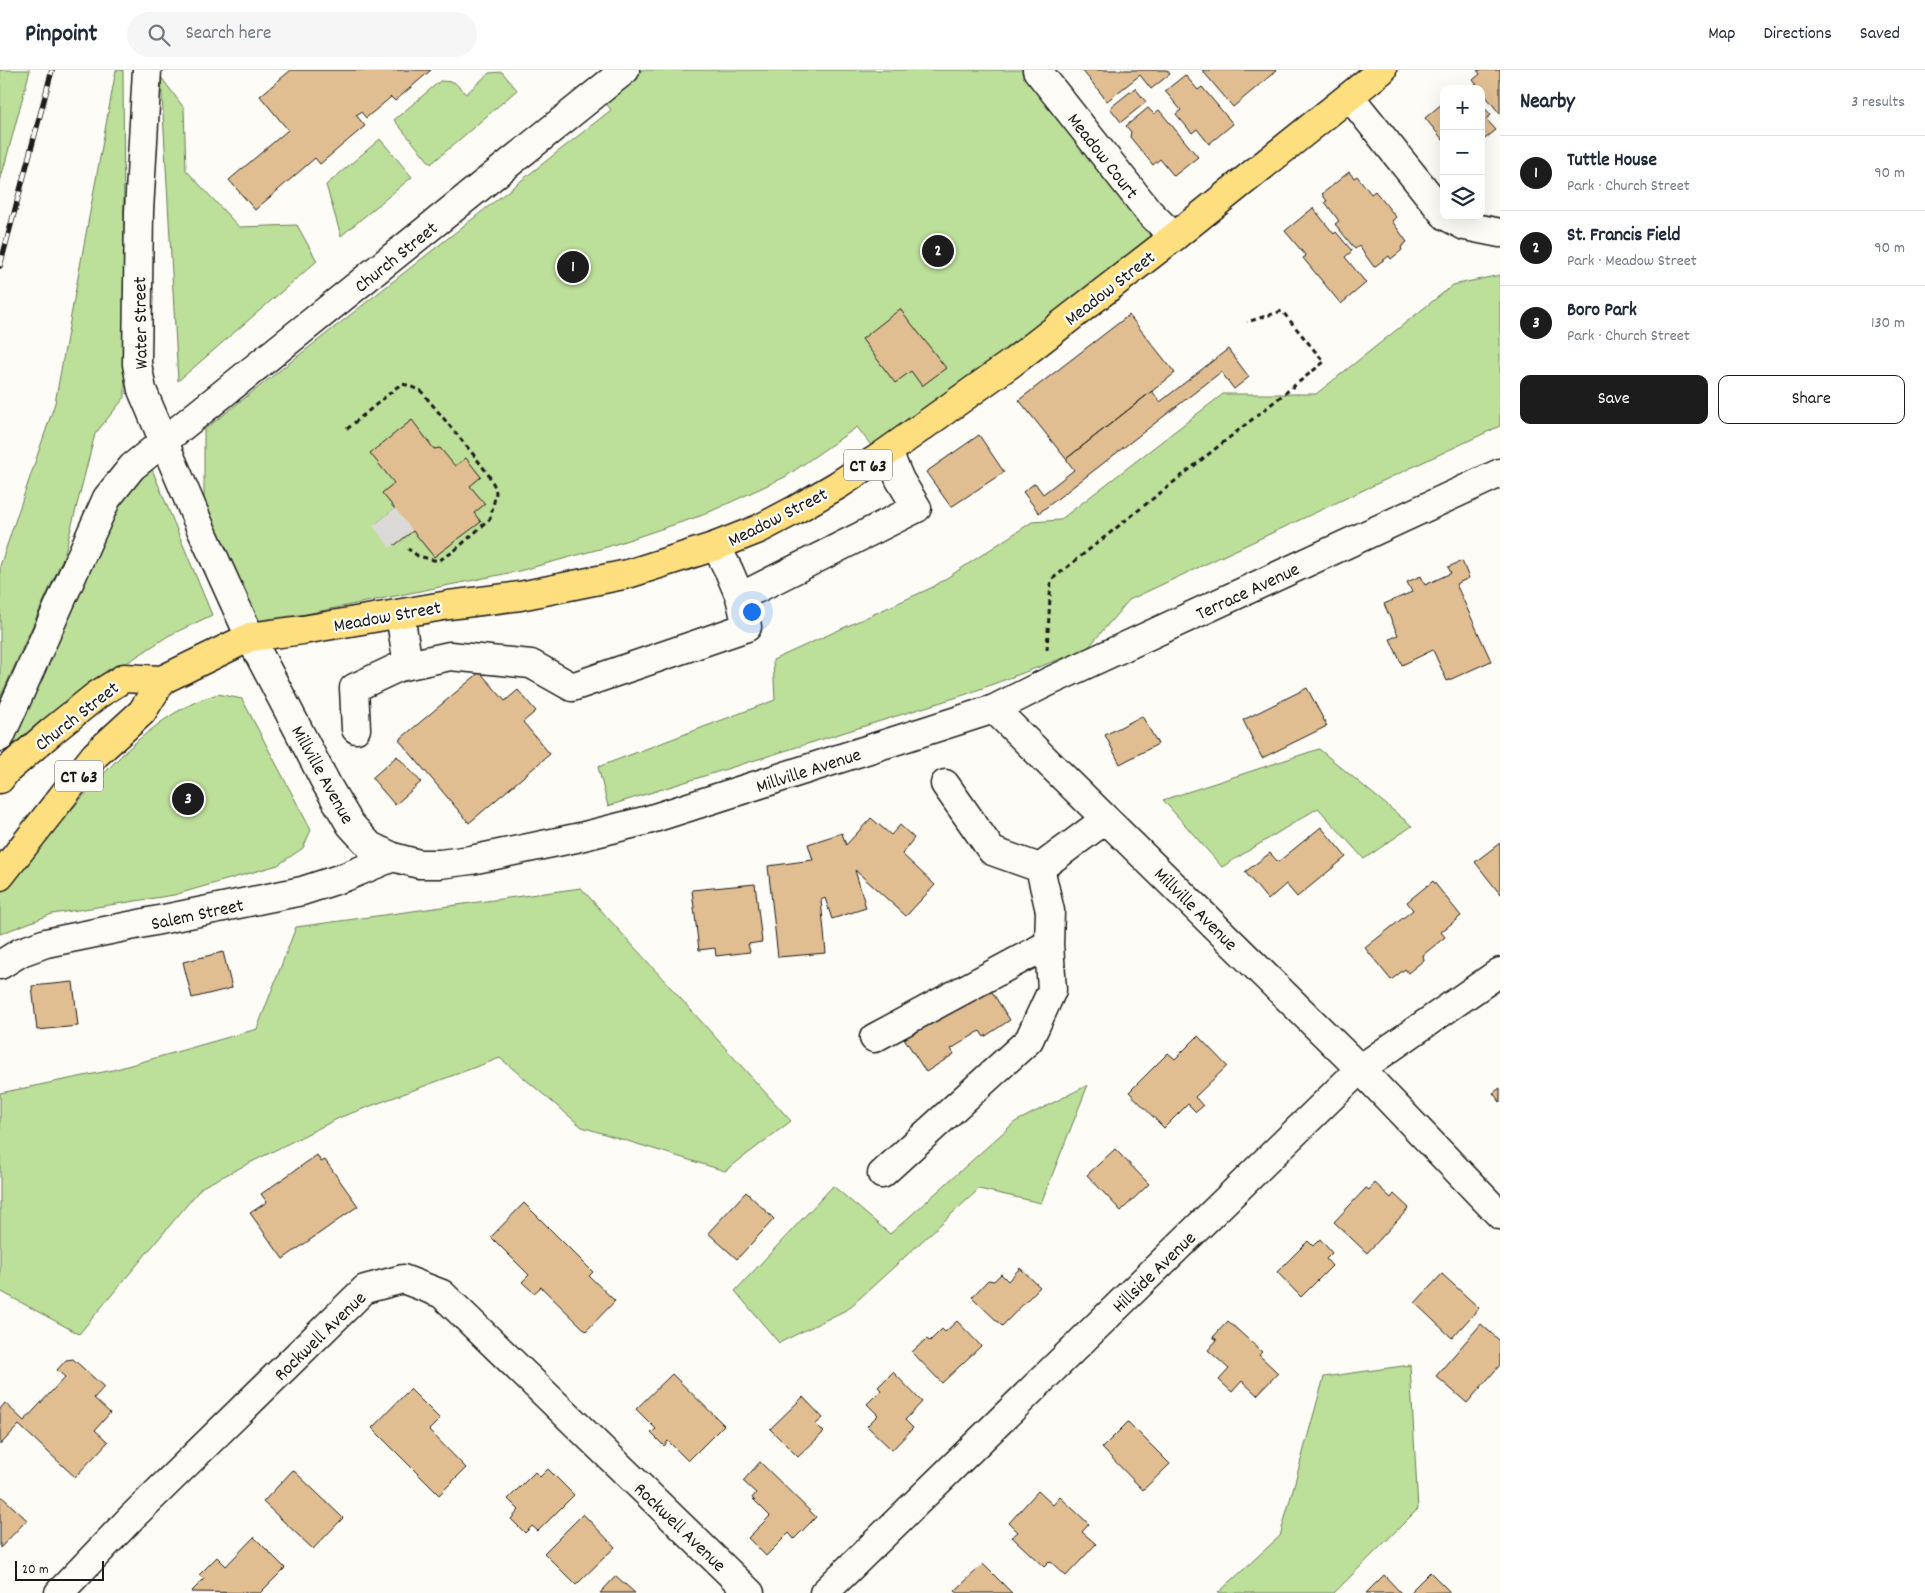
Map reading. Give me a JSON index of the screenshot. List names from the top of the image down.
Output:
{
  "streets": {
    "main road": ["Church Street", "Meadow Street", "CT 63"],
    "street": [
      "Meadow Court",
      "Water Street",
      "Terrace Avenue",
      "Millville Avenue",
      "Salem Street",
      "Hillside Avenue",
      "Rockwell Avenue"
    ]
  },
  "crossings": [
    ["Meadow Court", "Meadow Street"],
    ["Church Street", "Meadow Street"],
    ["Church Street", "Water Street"],
    ["Church Street", "Millville Avenue"],
    ["Meadow Street", "Millville Avenue"],
    ["Water Street", "Millville Avenue"],
    ["Terrace Avenue", "Millville Avenue"],
    ["Millville Avenue", "Salem Street"],
    ["Millville Avenue", "Hillside Avenue"]
  ],
  "scale_bar": "20 m",
  "page": {
    "header": "Pinpoint",
    "search": "Search here",
    "nav": ["Map", "Directions", "Saved"],
    "heading": ["Nearby", "3 results"],
    "map_buttons": ["+", "−"],
    "list": [
      {
        "mark": "1",
        "name": "Tuttle House",
        "note": "Park · Church Street",
        "value": "90 m"
      },
      {
        "mark": "2",
        "name": "St. Francis Field",
        "note": "Park · Meadow Street",
        "value": "90 m"
      },
      {
        "mark": "3",
        "name": "Boro Park",
        "note": "Park · Church Street",
        "value": "130 m"
      }
    ],
    "pins": ["2", "1", "3"],
    "buttons": ["Save", "Share"],
    "scale": "20 m"
  }
}
